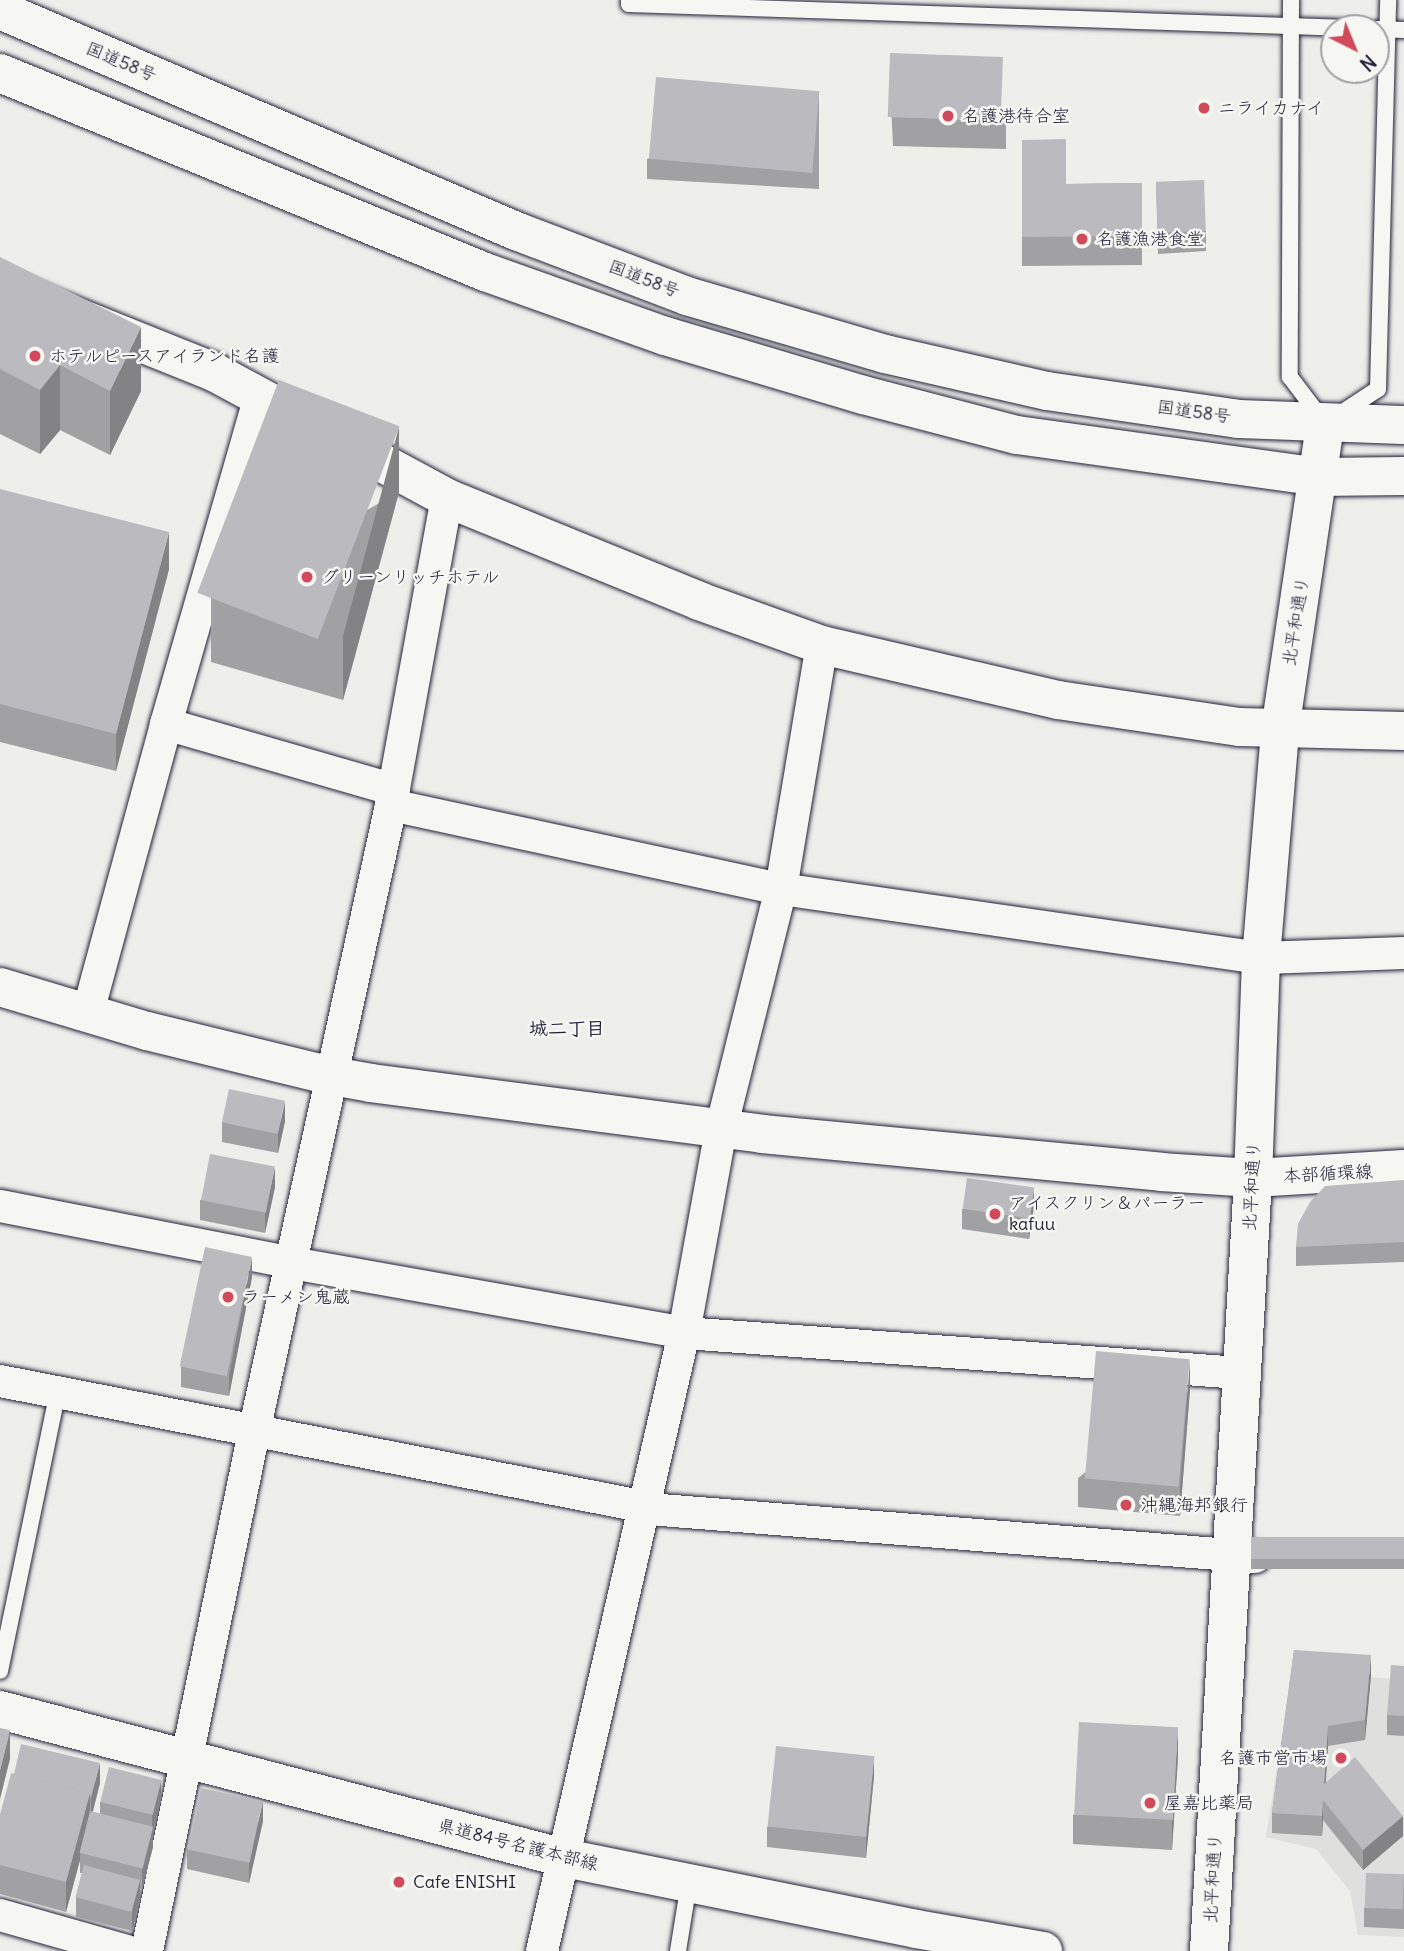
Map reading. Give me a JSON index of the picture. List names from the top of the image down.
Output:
{
  "streets": {
    "main road": [
      "国道58号",
      "北平和通り",
      "本部循環線",
      "県道84号名護本部線"
    ]
  },
  "crossings": [
    ["国道58号", "北平和通り"],
    ["北平和通り", "本部循環線"]
  ],
  "districts": ["城二丁目"],
  "places": [
    "ニライカナイ",
    "名護港待合室",
    "名護漁港食堂",
    "ホテルピースアイランド名護",
    "グリーンリッチホテル",
    "アイスクリン＆パーラー kafuu",
    "ラーメン鬼蔵",
    "沖縄海邦銀行",
    "名護市営市場",
    "屋嘉比薬局",
    "Cafe ENISHI"
  ],
  "north": "bottom right"
}
